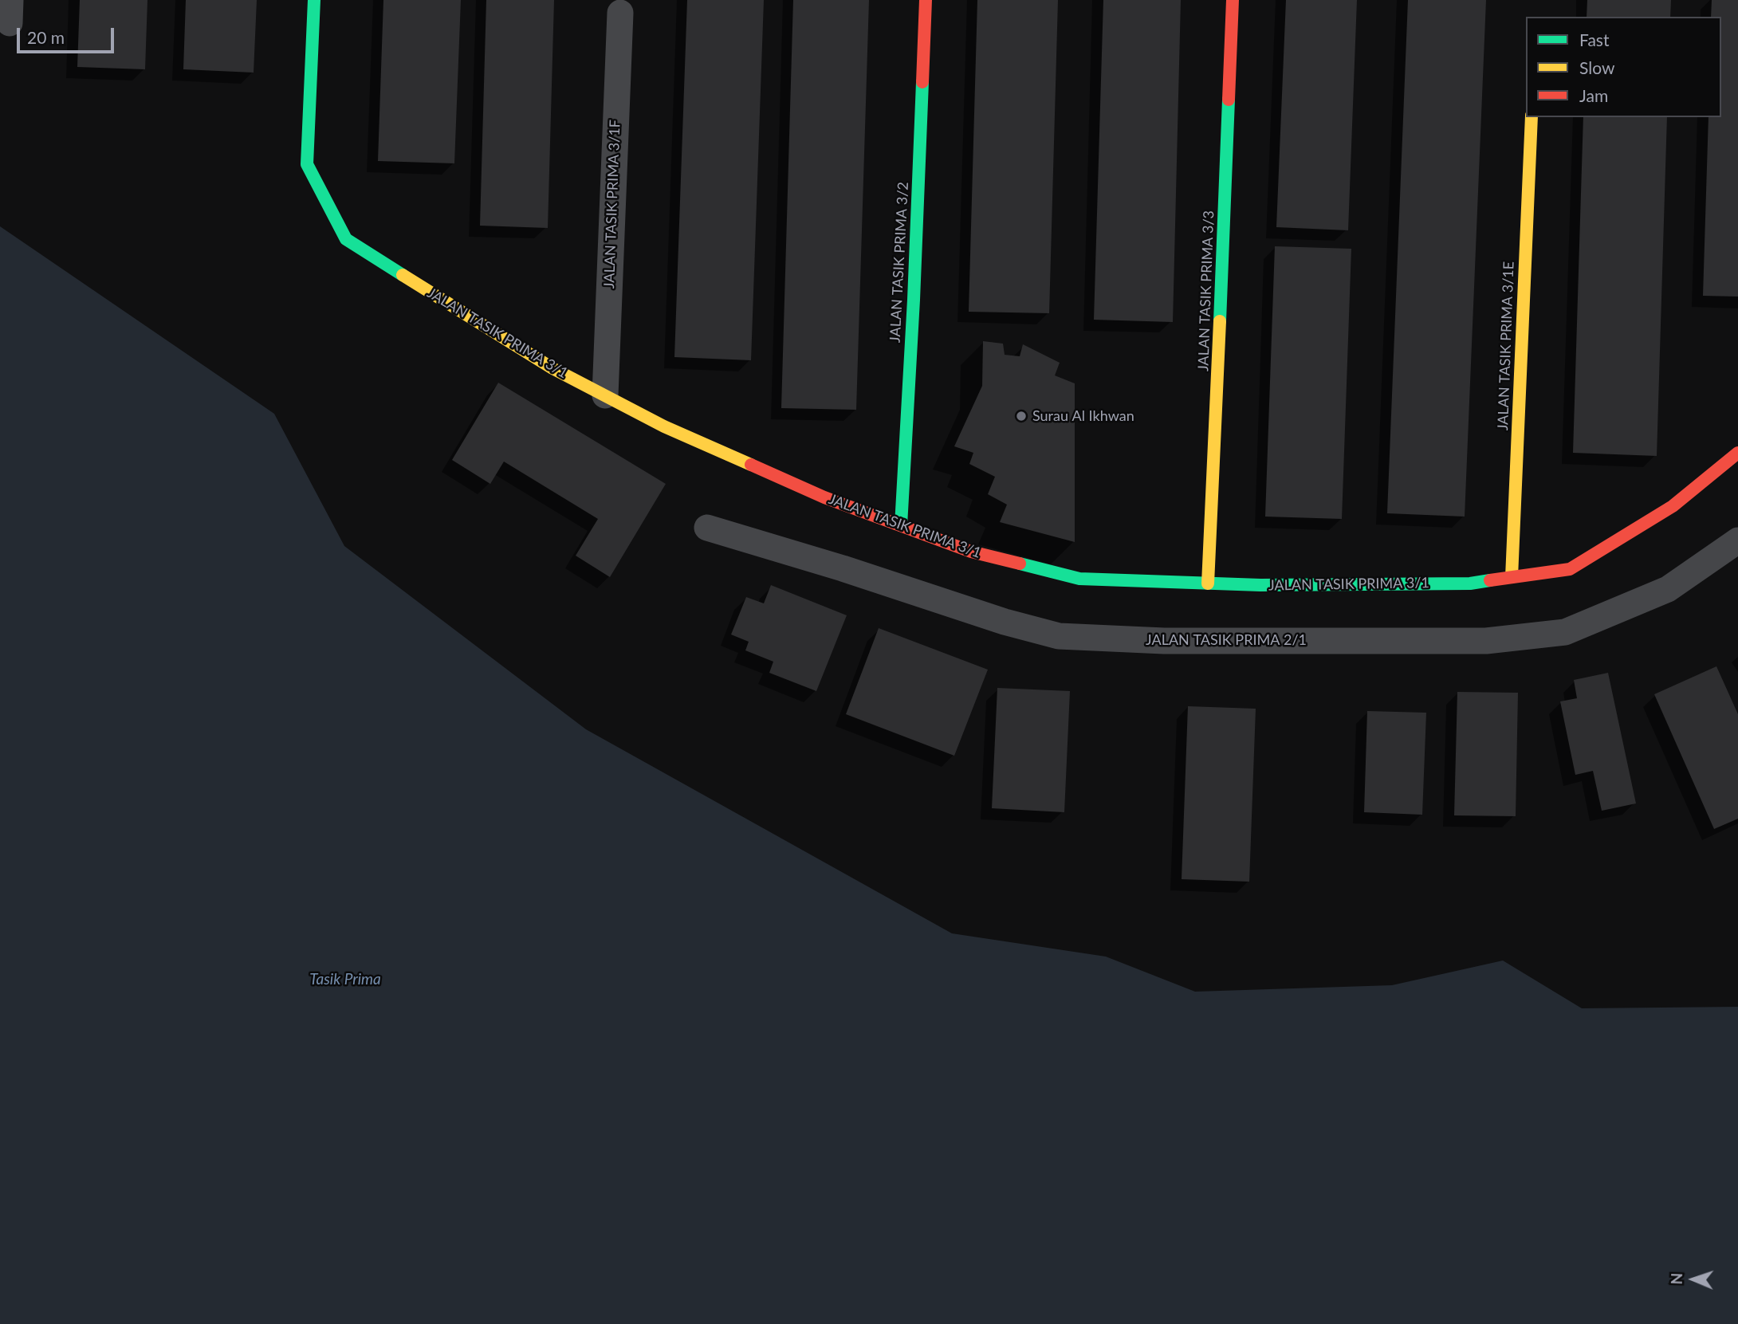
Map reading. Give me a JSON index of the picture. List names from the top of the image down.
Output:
{
  "streets": {
    "street": [
      "JALAN TASIK PRIMA 3/1F",
      "JALAN TASIK PRIMA 3/2",
      "JALAN TASIK PRIMA 3/3",
      "JALAN TASIK PRIMA 3/1",
      "JALAN TASIK PRIMA 3/1E",
      "JALAN TASIK PRIMA 2/1"
    ]
  },
  "crossings": [
    ["JALAN TASIK PRIMA 3/1F", "JALAN TASIK PRIMA 3/1"],
    ["JALAN TASIK PRIMA 3/2", "JALAN TASIK PRIMA 3/1"],
    ["JALAN TASIK PRIMA 3/3", "JALAN TASIK PRIMA 3/1"],
    ["JALAN TASIK PRIMA 3/1", "JALAN TASIK PRIMA 3/1E"]
  ],
  "water": ["Tasik Prima"],
  "places": ["Surau Al Ikhwan"],
  "legend": ["Fast", "Slow", "Jam"],
  "scale_bar": "20 m",
  "north": "left"
}
